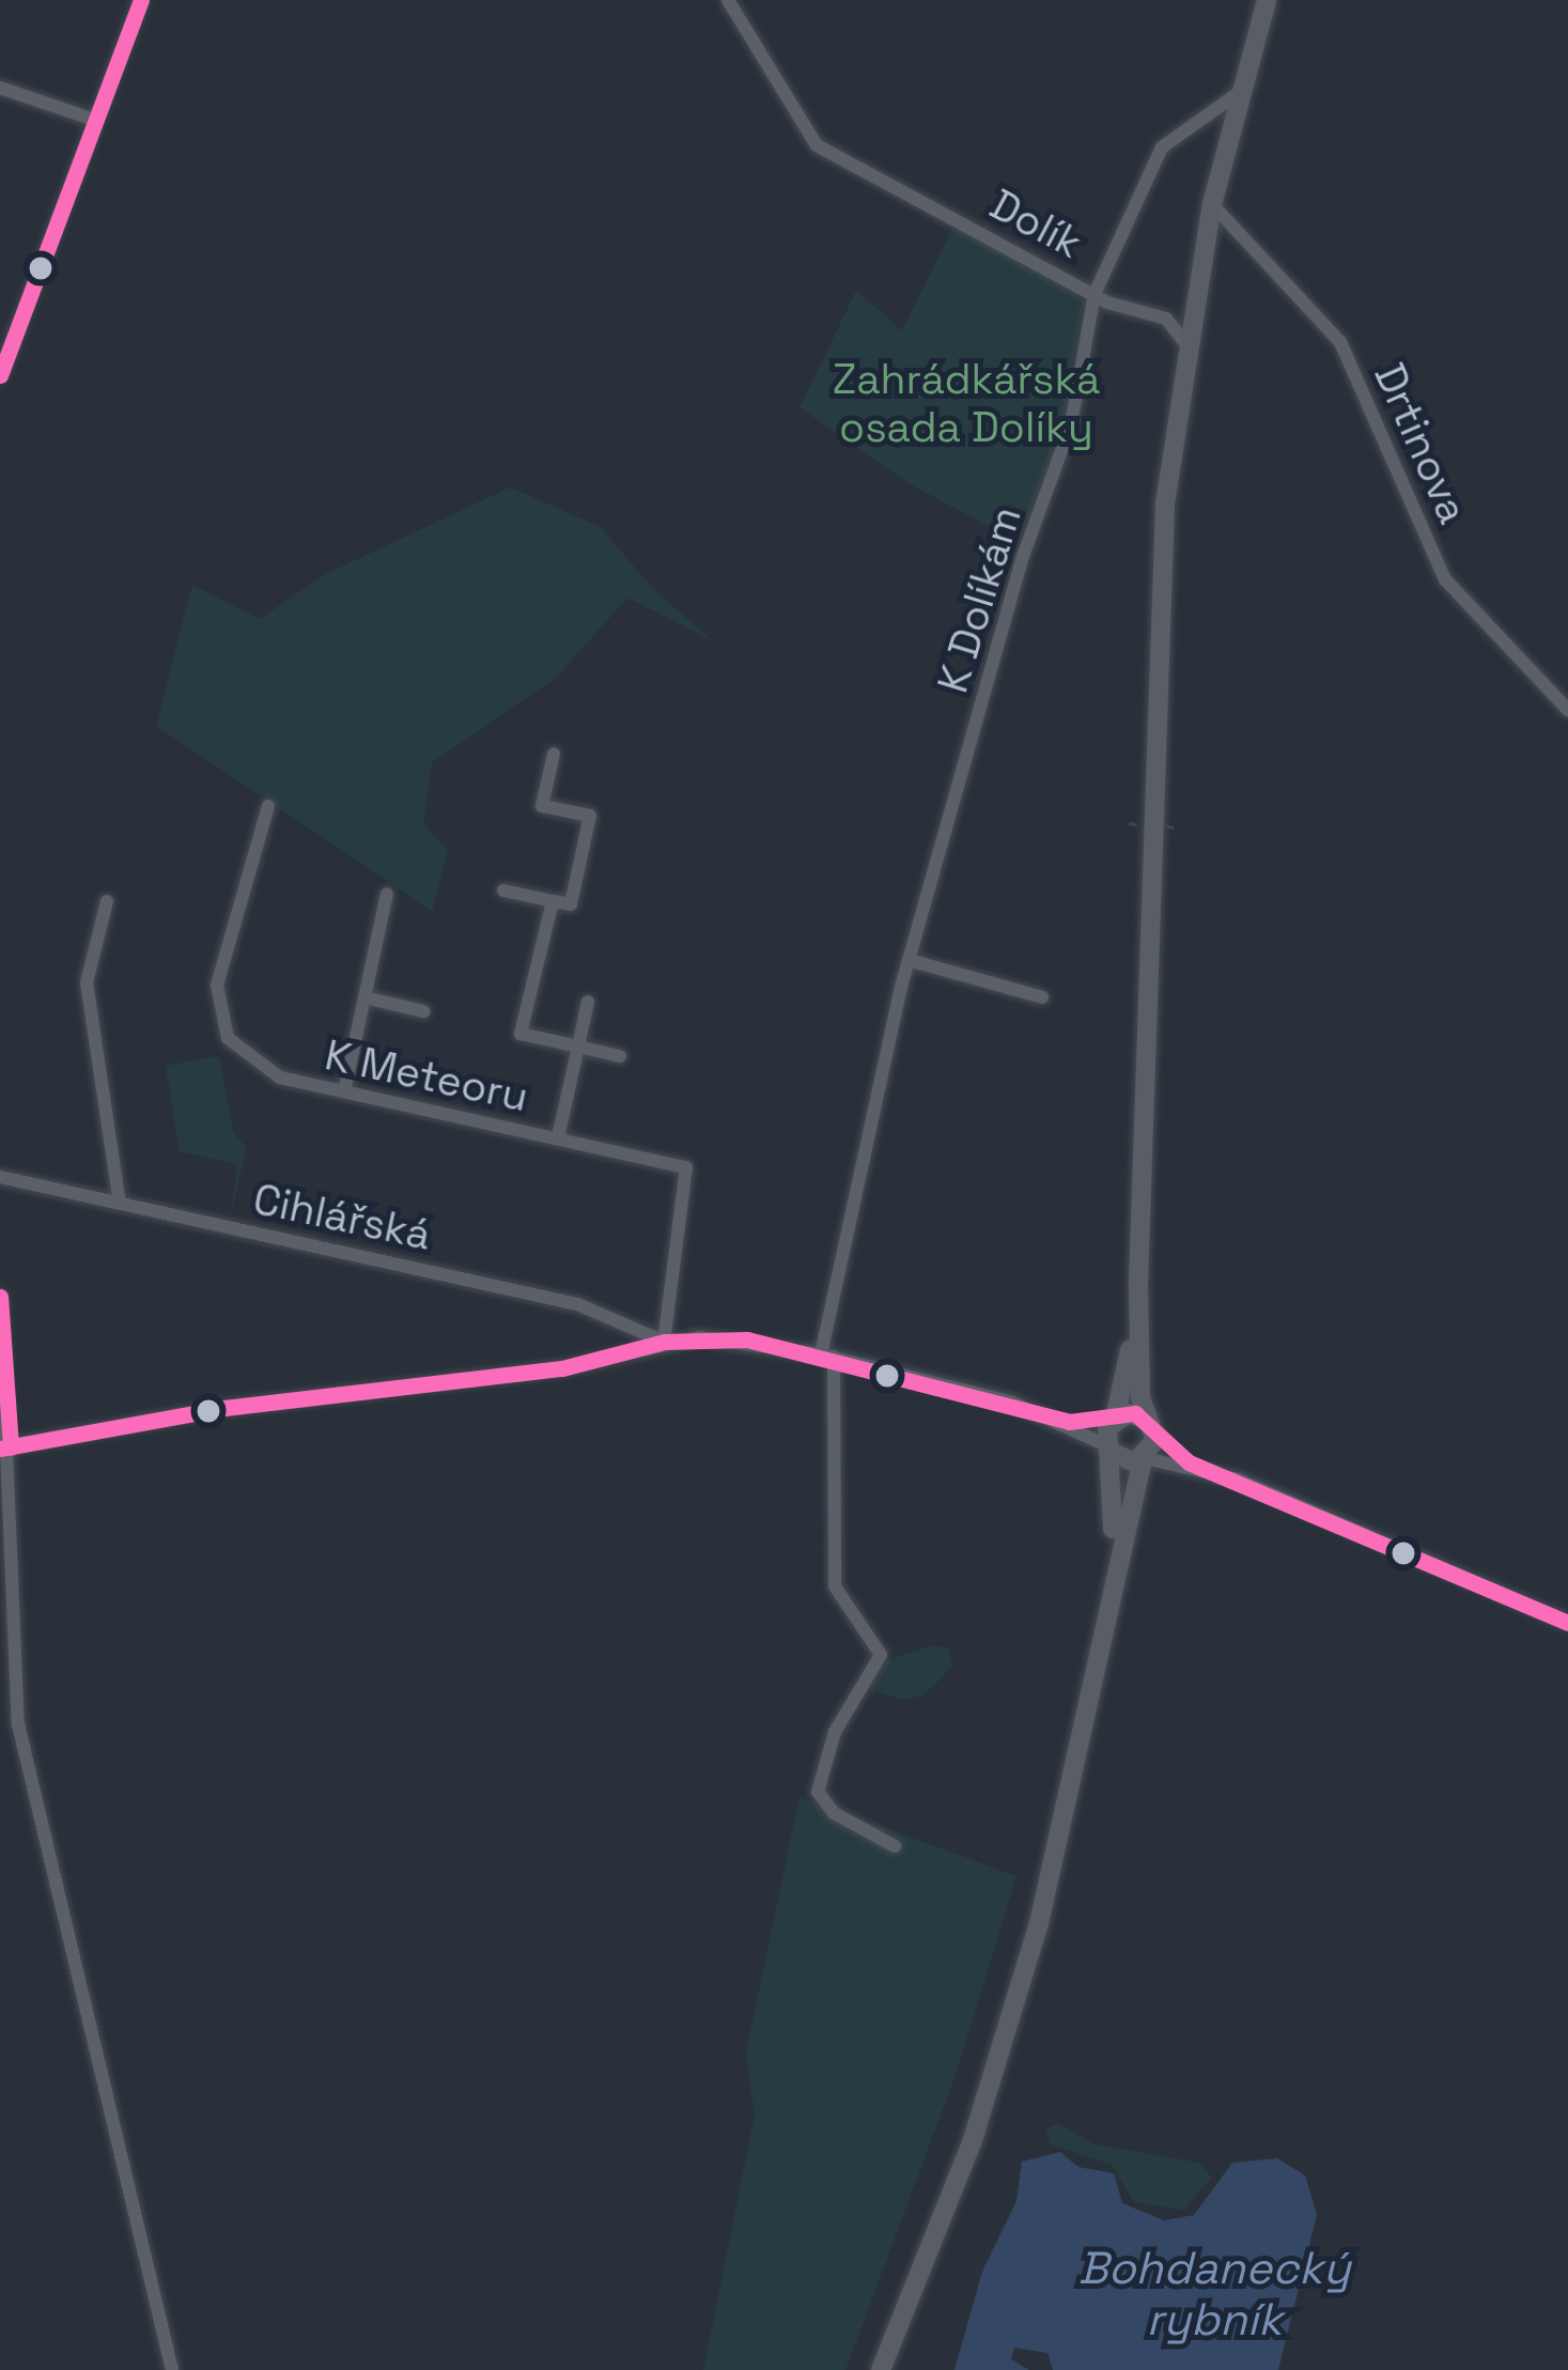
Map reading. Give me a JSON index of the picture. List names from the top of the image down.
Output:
{
  "streets": {
    "street": [
      "Dolík",
      "Drtinova",
      "K Dolíkám",
      "K Meteoru",
      "Cihlářská"
    ]
  },
  "crossings": [
    ["Dolík", "K Dolíkám"],
    ["K Meteoru", "Cihlářská"]
  ],
  "water": ["Bohdanecký rybník"],
  "parks": ["Zahrádkářská osada Dolíky"]
}
